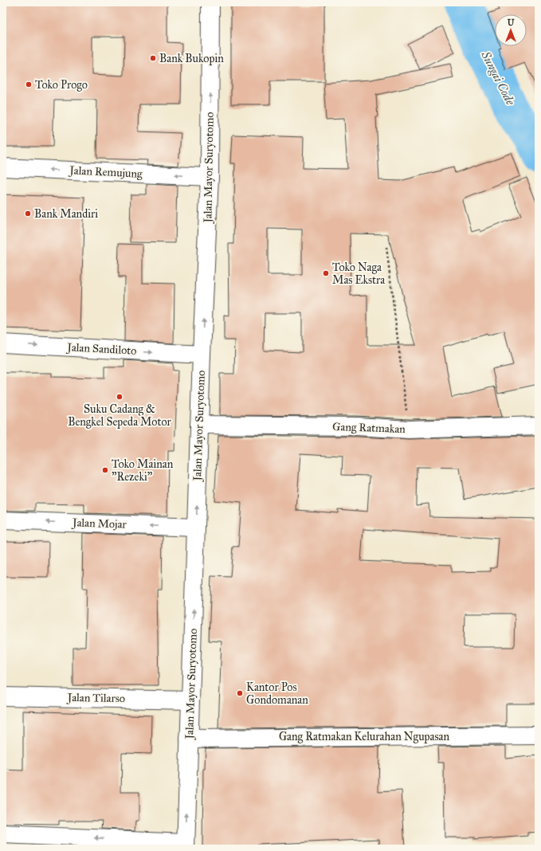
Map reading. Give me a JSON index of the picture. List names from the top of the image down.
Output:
{
  "streets": {
    "street": [
      "Jalan Mayor Suryotomo",
      "Jalan Remujung",
      "Jalan Sandiloto",
      "Gang Ratmakan",
      "Jalan Mojar",
      "Jalan Tilarso",
      "Gang Ratmakan Kelurahan Ngupasan"
    ]
  },
  "crossings": [
    ["Jalan Mayor Suryotomo", "Jalan Remujung"],
    ["Jalan Mayor Suryotomo", "Jalan Sandiloto"],
    ["Jalan Mayor Suryotomo", "Gang Ratmakan"],
    ["Jalan Mayor Suryotomo", "Jalan Mojar"],
    ["Jalan Mayor Suryotomo", "Jalan Tilarso"],
    ["Jalan Mayor Suryotomo", "Gang Ratmakan Kelurahan Ngupasan"]
  ],
  "one_way": [
    "Jalan Mayor Suryotomo",
    "Jalan Remujung",
    "Jalan Sandiloto",
    "Jalan Mojar"
  ],
  "water": ["Sungai Code"],
  "places": [
    "Bank Bukopin",
    "Toko Progo",
    "Bank Mandiri",
    "Toko Naga Mas Ekstra",
    "Suku Cadang & Bengkel Sepeda Motor",
    "Toko Mainan \"Rezeki\"",
    "Kantor Pos Gondomanan"
  ],
  "north": "top"
}
